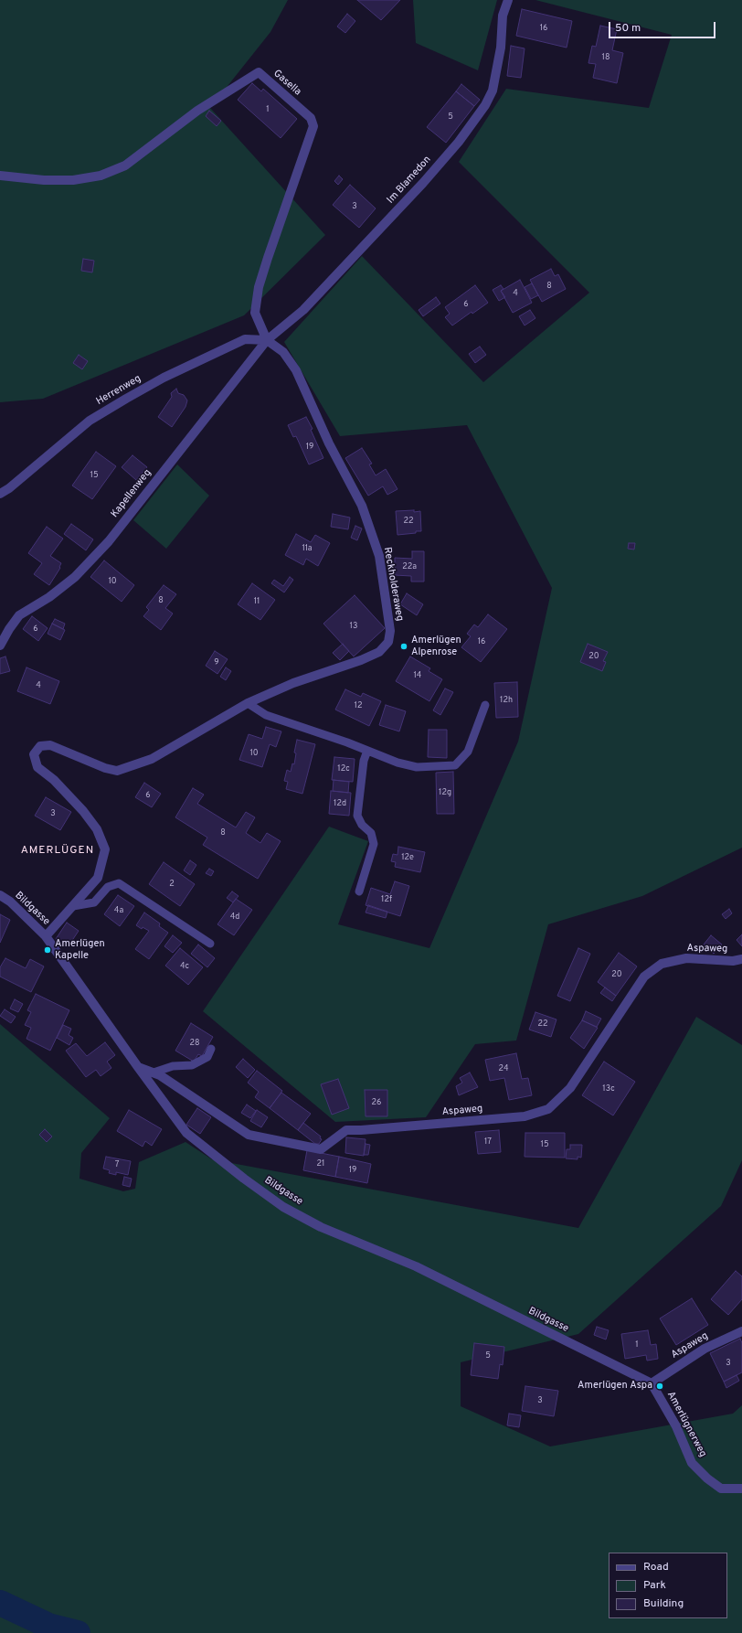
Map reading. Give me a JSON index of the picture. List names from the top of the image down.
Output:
{
  "streets": {
    "street": [
      "Gasella",
      "Im Blamedon",
      "Herrenweg",
      "Kapellenweg",
      "Reckholderaweg",
      "Bildgasse",
      "Aspaweg",
      "Amerlügnerweg"
    ]
  },
  "crossings": [
    ["Gasella", "Im Blamedon"],
    ["Gasella", "Herrenweg"],
    ["Gasella", "Kapellenweg"],
    ["Gasella", "Reckholderaweg"],
    ["Im Blamedon", "Herrenweg"],
    ["Im Blamedon", "Kapellenweg"],
    ["Im Blamedon", "Reckholderaweg"],
    ["Herrenweg", "Kapellenweg"],
    ["Herrenweg", "Reckholderaweg"],
    ["Kapellenweg", "Reckholderaweg"],
    ["Reckholderaweg", "Bildgasse"],
    ["Bildgasse", "Aspaweg"],
    ["Bildgasse", "Amerlügnerweg"],
    ["Aspaweg", "Amerlügnerweg"]
  ],
  "districts": ["AMERLÜGEN"],
  "places": ["Amerlügen Alpenrose", "Amerlügen Kapelle", "Amerlügen Aspa"],
  "house_numbers": [
    "16",
    "18",
    "1",
    "5",
    "3",
    "8",
    "4",
    "6",
    "19",
    "15",
    "22",
    "11a",
    "22a",
    "10",
    "8",
    "11",
    "13",
    "6",
    "16",
    "20",
    "9",
    "14",
    "4",
    "12h",
    "12",
    "10",
    "12c",
    "12g",
    "6",
    "12d",
    "3",
    "8",
    "12e",
    "2",
    "12f",
    "4a",
    "4d",
    "4c",
    "20",
    "22",
    "28",
    "24",
    "13c",
    "26",
    "17",
    "15",
    "21",
    "7",
    "19",
    "1",
    "5",
    "3",
    "3"
  ],
  "legend": ["Road", "Park", "Building"],
  "scale_bar": "50 m"
}
